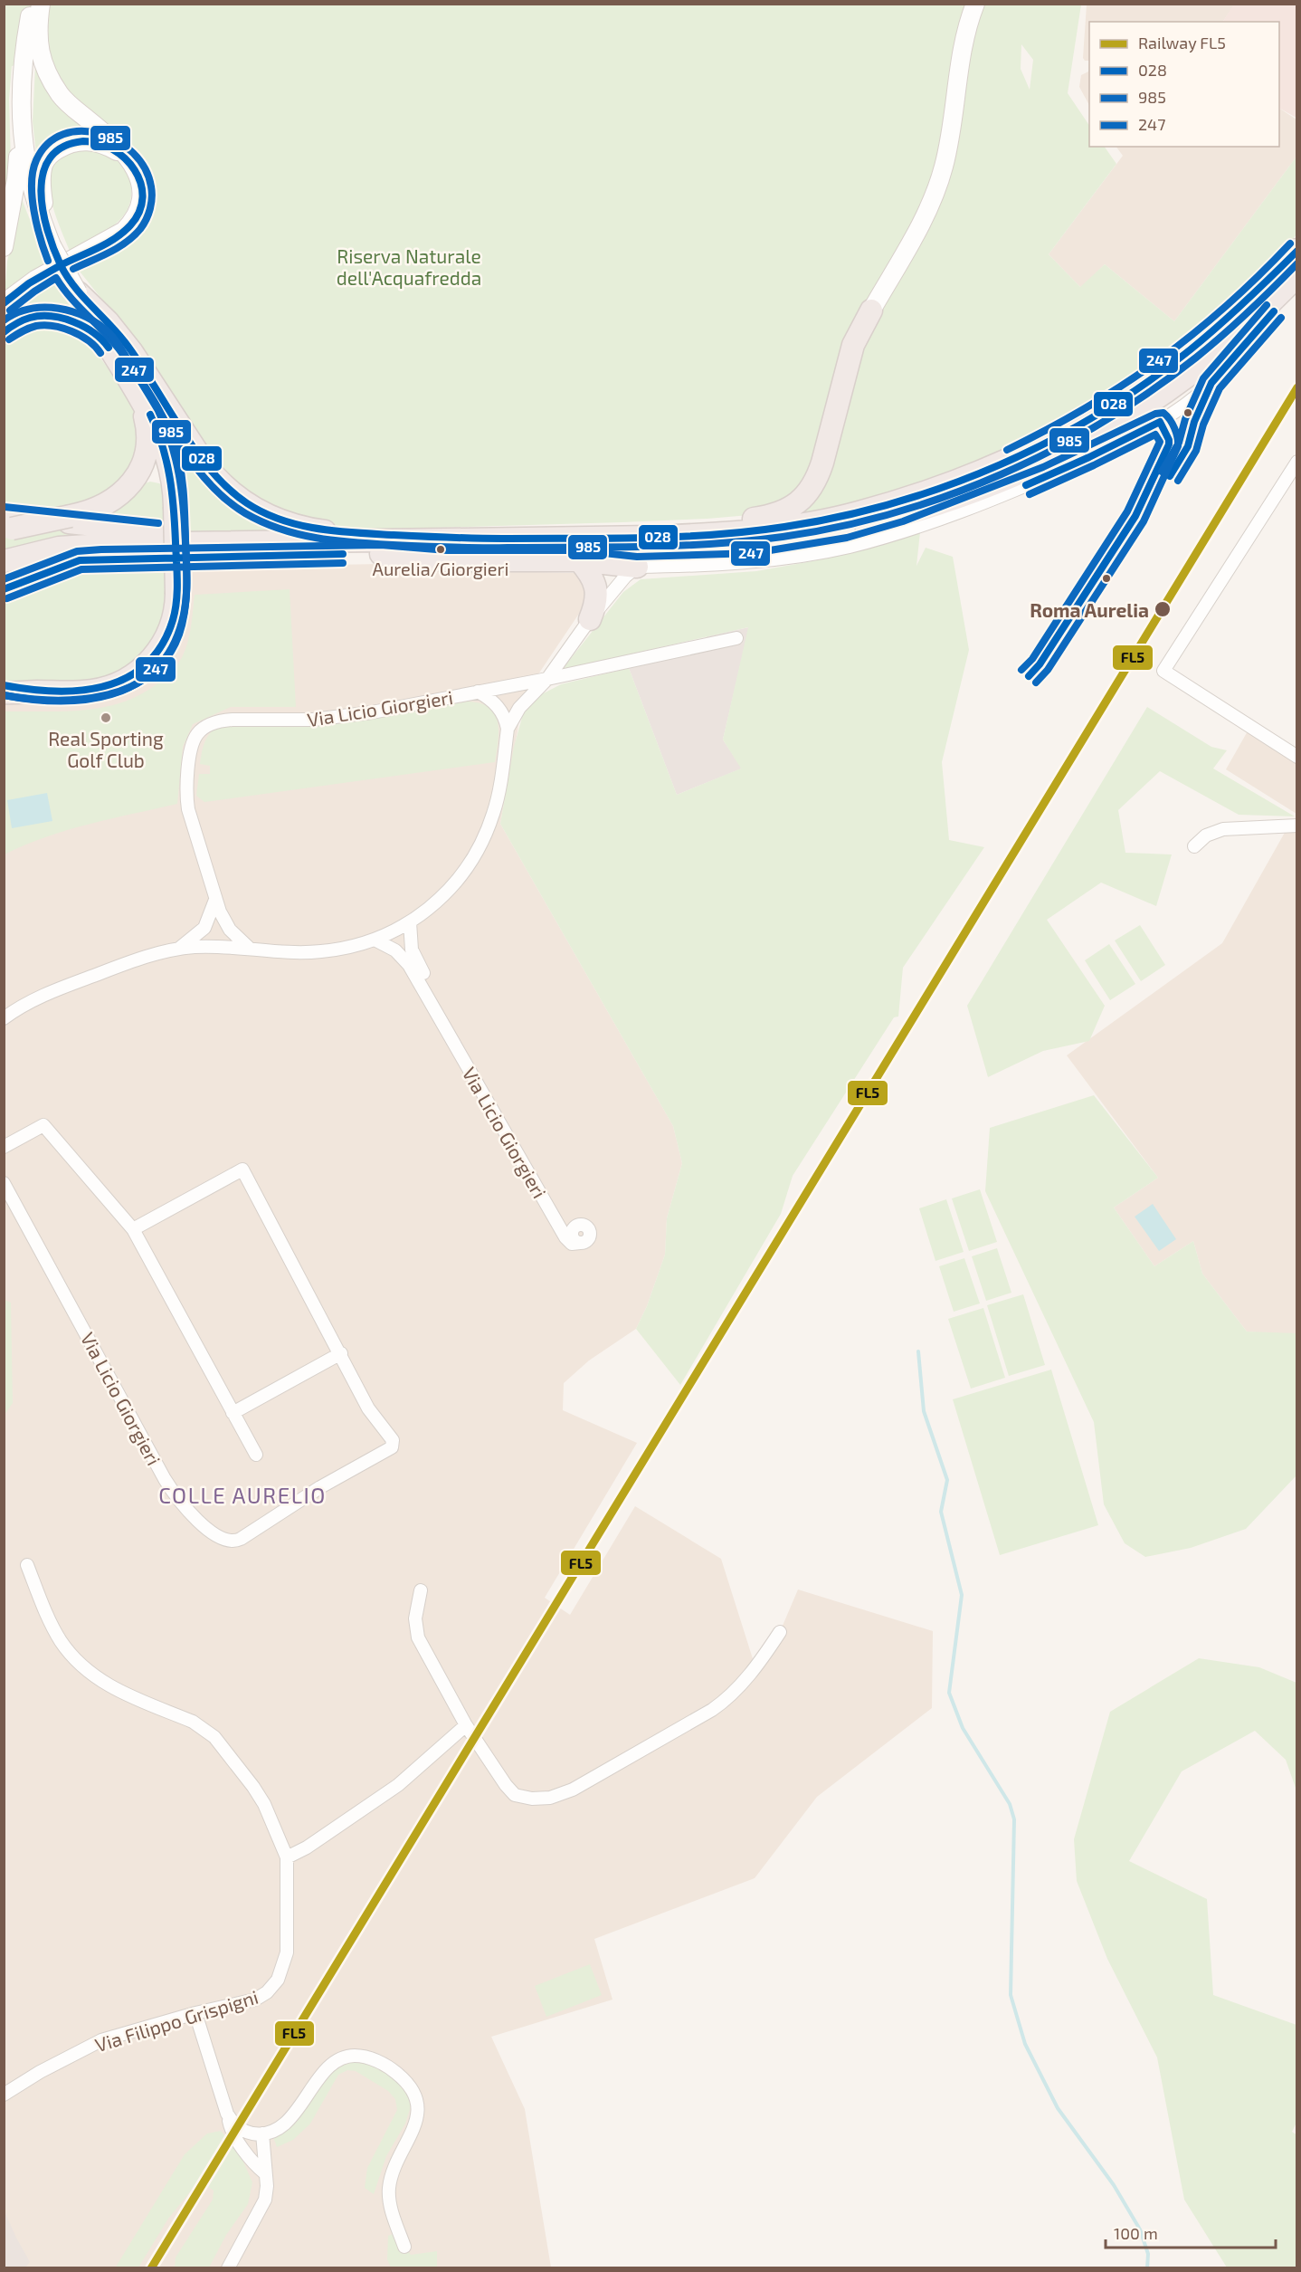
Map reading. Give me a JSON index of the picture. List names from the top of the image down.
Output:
{
  "streets": {
    "street": ["Via Licio Giorgieri", "Via Filippo Grispigni"]
  },
  "districts": ["COLLE AURELIO"],
  "parks": ["Riserva Naturale dell'Acquafredda"],
  "places": ["Aurelia/Giorgieri", "Roma Aurelia", "Real Sporting Golf Club"],
  "lines": [
    "transit line 985",
    "transit line 028",
    "transit line 247",
    "rail line FL5"
  ],
  "legend": [
    "Railway FL5",
    "028",
    "985",
    "247"
  ],
  "scale_bar": "100 m"
}
